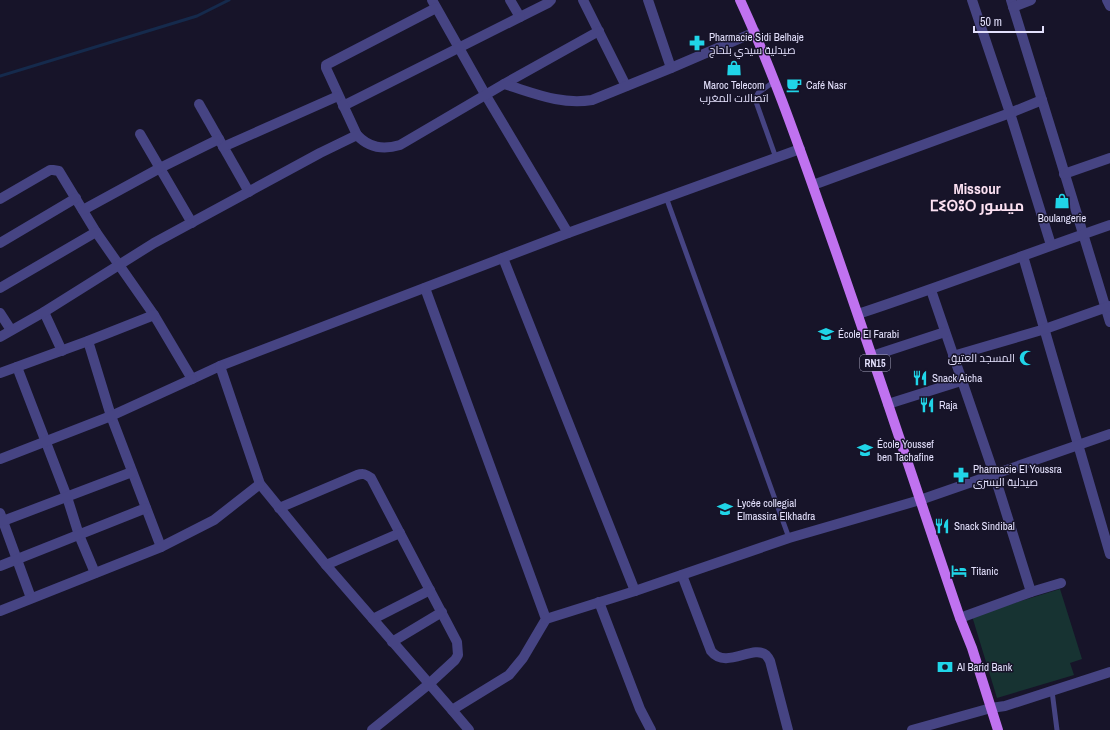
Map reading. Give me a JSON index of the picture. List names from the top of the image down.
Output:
{
  "streets": {
    "main road": ["RN15"]
  },
  "districts": ["Missour ⵎⵉⵙⵓⵔ ميسور"],
  "places": {
    "pharmacy": ["Pharmacie Sidi Belhaje صيدلية سيدي بلحاج", "Pharmacie El Youssra صيدلية اليسرى"],
    "shop": ["Maroc Telecom اتصالات المغرب", "Boulangerie"],
    "cafe": ["Café Nasr"],
    "school or university": ["École El Farabi", "École Youssef ben Tachafine", "Lycée collegial Elmassira Elkhadra"],
    "mosque": ["المسجد العتيق"],
    "restaurant": ["Snack Aicha", "Raja", "Snack Sindibal"],
    "hotel": ["Titanic"],
    "bank": ["Al Barid Bank"]
  },
  "scale_bar": "50 m"
}
